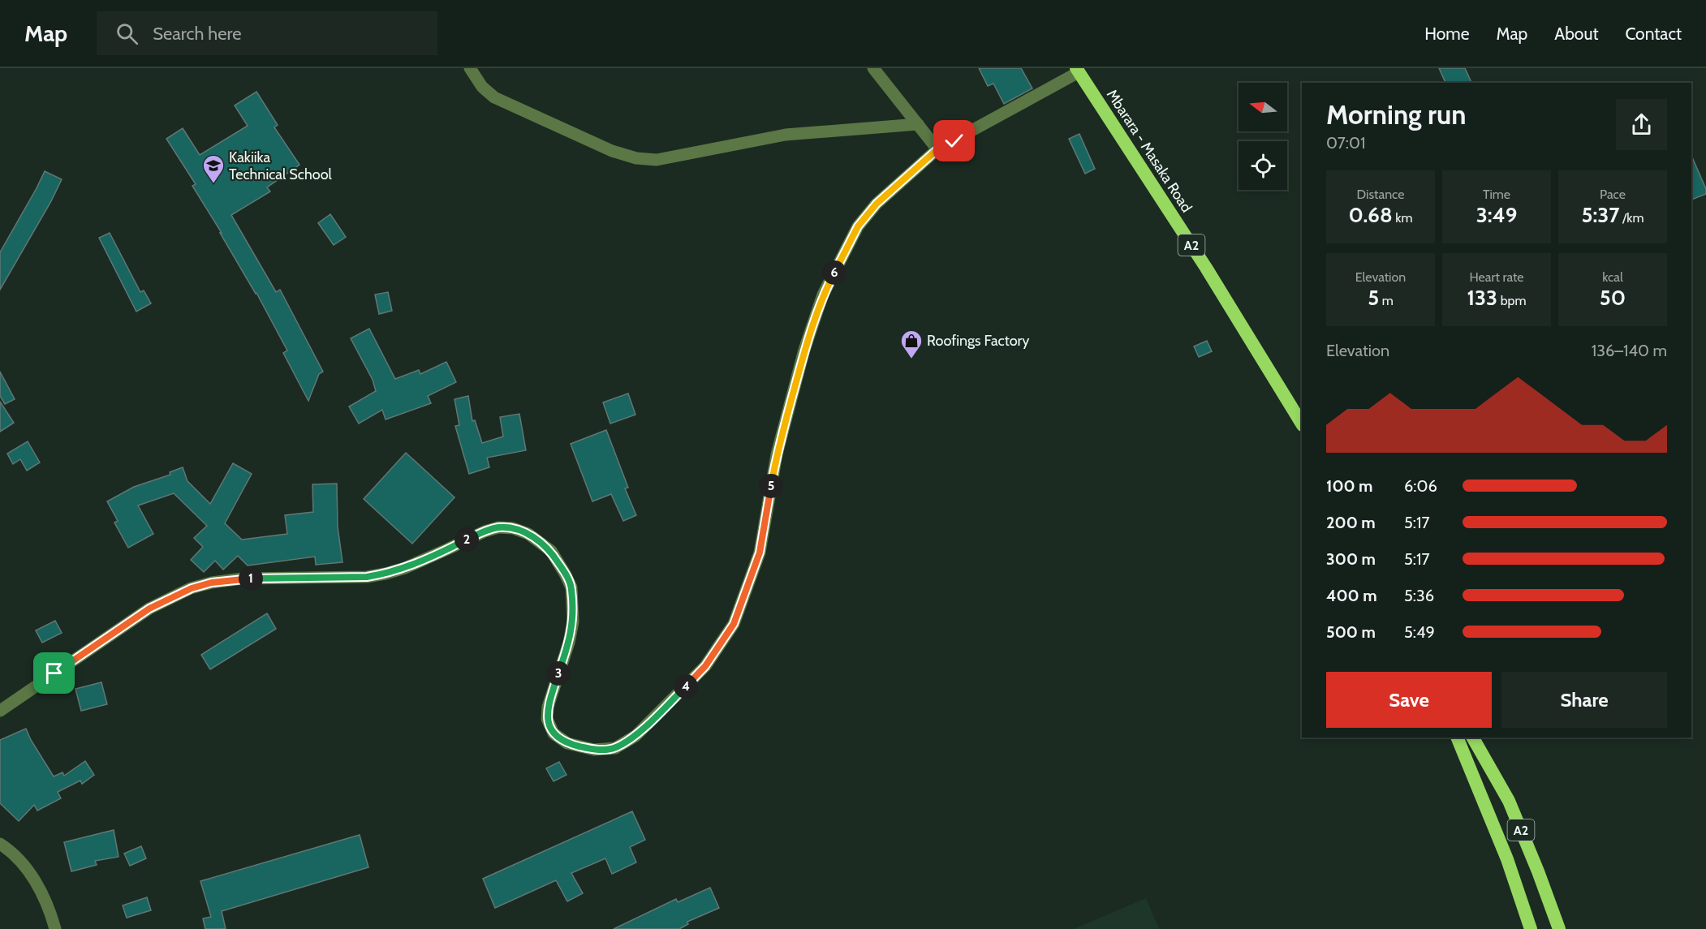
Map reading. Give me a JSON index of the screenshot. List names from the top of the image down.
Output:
{
  "streets": {
    "highway": ["Mbarara - Masaka Road", "A2"]
  },
  "places": {
    "school or university": ["Kakiika Technical School"],
    "shop": ["Roofings Factory"]
  },
  "north": "left",
  "page": {
    "header": "Map",
    "search": "Search here",
    "nav": [
      "Home",
      "Map",
      "About",
      "Contact"
    ],
    "heading": ["Morning run", "07:01"],
    "stats": [
      ["Distance", "0.68 km"],
      ["Time", "3:49"],
      ["Pace", "5:37 /km"],
      ["Elevation", "5 m"],
      ["Heart rate", "133 bpm"],
      ["kcal", "50"]
    ],
    "pins": [
      "6",
      "5",
      "2",
      "1",
      "3",
      "4"
    ],
    "chart": ["Elevation", "136–140 m"],
    "list": [
      {
        "name": "100 m",
        "note": "6:06"
      },
      {
        "name": "200 m",
        "note": "5:17"
      },
      {
        "name": "300 m",
        "note": "5:17"
      },
      {
        "name": "400 m",
        "note": "5:36"
      },
      {
        "name": "500 m",
        "note": "5:49"
      }
    ],
    "buttons": ["Save", "Share"]
  }
}
